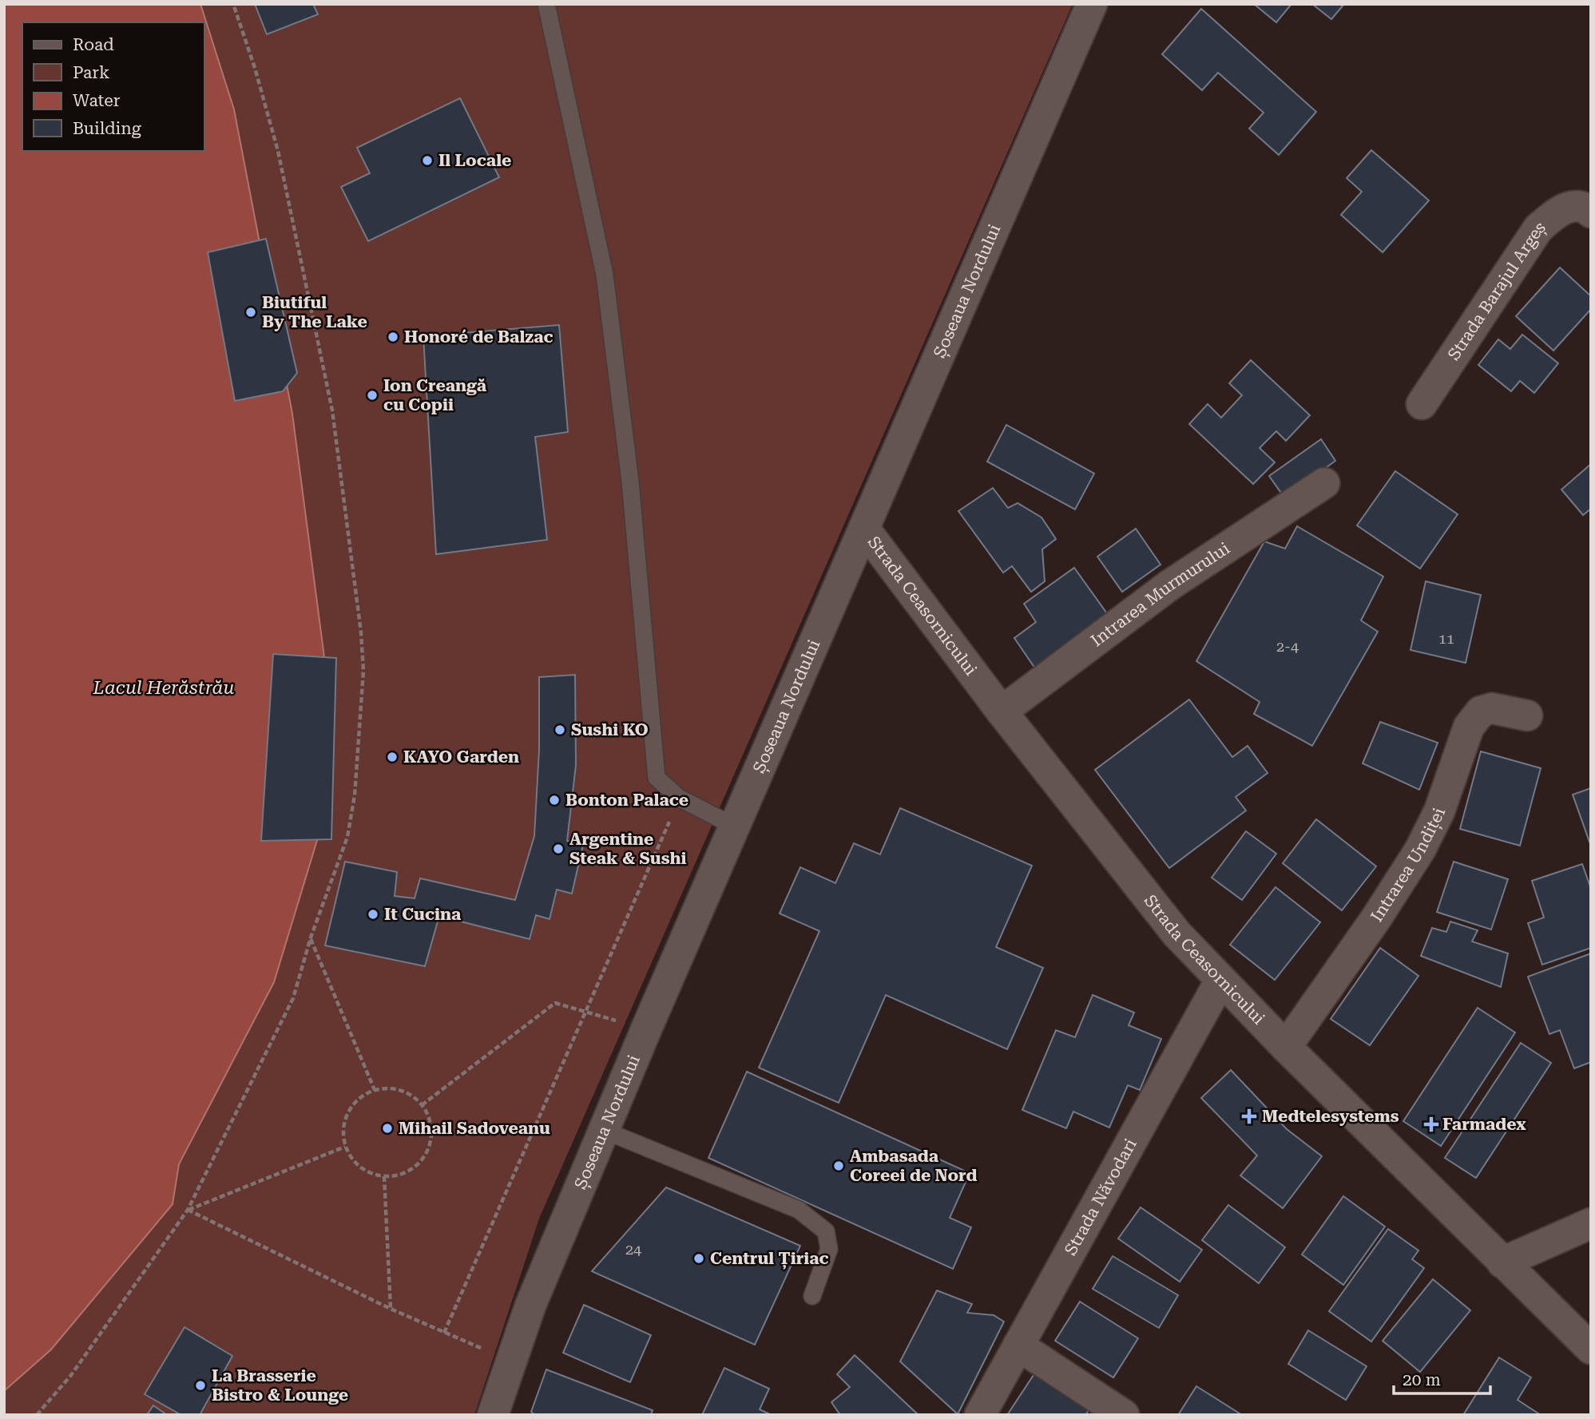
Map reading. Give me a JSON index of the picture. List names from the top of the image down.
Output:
{
  "streets": {
    "street": [
      "Strada Barajul Argeș",
      "Șoseaua Nordului",
      "Intrarea Murmurului",
      "Strada Ceasornicului",
      "Intrarea Undiței",
      "Strada Năvodari"
    ]
  },
  "crossings": [
    ["Șoseaua Nordului", "Strada Ceasornicului"],
    ["Intrarea Murmurului", "Strada Ceasornicului"],
    ["Strada Ceasornicului", "Intrarea Undiței"],
    ["Strada Ceasornicului", "Strada Năvodari"]
  ],
  "water": ["Lacul Herăstrău"],
  "places": {
    "other": [
      "Il Locale",
      "Biutiful By The Lake",
      "Honoré de Balzac",
      "Ion Creangă cu Copii",
      "Sushi KO",
      "KAYO Garden",
      "Bonton Palace",
      "Argentine Steak & Sushi",
      "It Cucina",
      "Mihail Sadoveanu",
      "Ambasada Coreei de Nord",
      "Centrul Țiriac",
      "La Brasserie Bistro & Lounge"
    ],
    "health": ["Medtelesystems", "Farmadex"]
  },
  "house_numbers": ["11", "2-4", "24"],
  "legend": [
    "Road",
    "Park",
    "Water",
    "Building"
  ],
  "scale_bar": "20 m"
}
